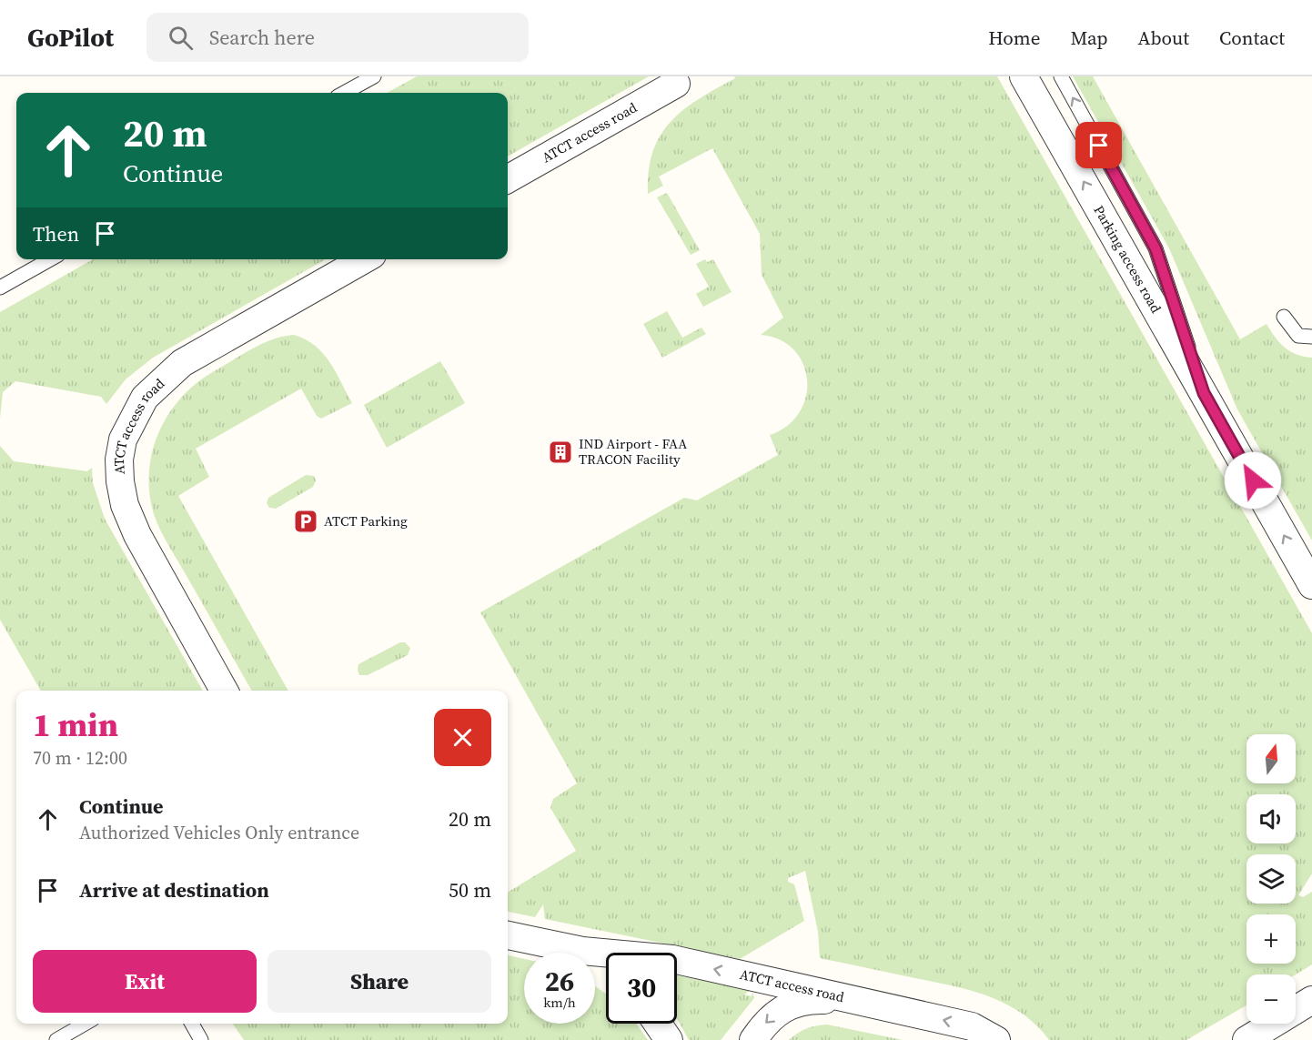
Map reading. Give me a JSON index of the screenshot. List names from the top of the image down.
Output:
{
  "streets": {
    "street": ["ATCT access road", "Parking access road"]
  },
  "one_way": ["Parking access road"],
  "places": {
    "building": ["IND Airport - FAA TRACON Facility"],
    "parking": ["ATCT Parking"]
  },
  "north": "top",
  "page": {
    "header": "GoPilot",
    "search": "Search here",
    "nav": [
      "Home",
      "Map",
      "About",
      "Contact"
    ],
    "turn": ["20 m", "Continue"],
    "then": "Then",
    "heading": ["1 min", "70 m · 12:00"],
    "map_buttons": ["+", "−"],
    "list": [
      {
        "name": "Continue",
        "note": "Authorized Vehicles Only entrance",
        "value": "20 m"
      },
      {
        "name": "Arrive at destination",
        "value": "50 m"
      }
    ],
    "buttons": ["Exit", "Share"],
    "speed": "26 km/h",
    "limit": "30"
  }
}
